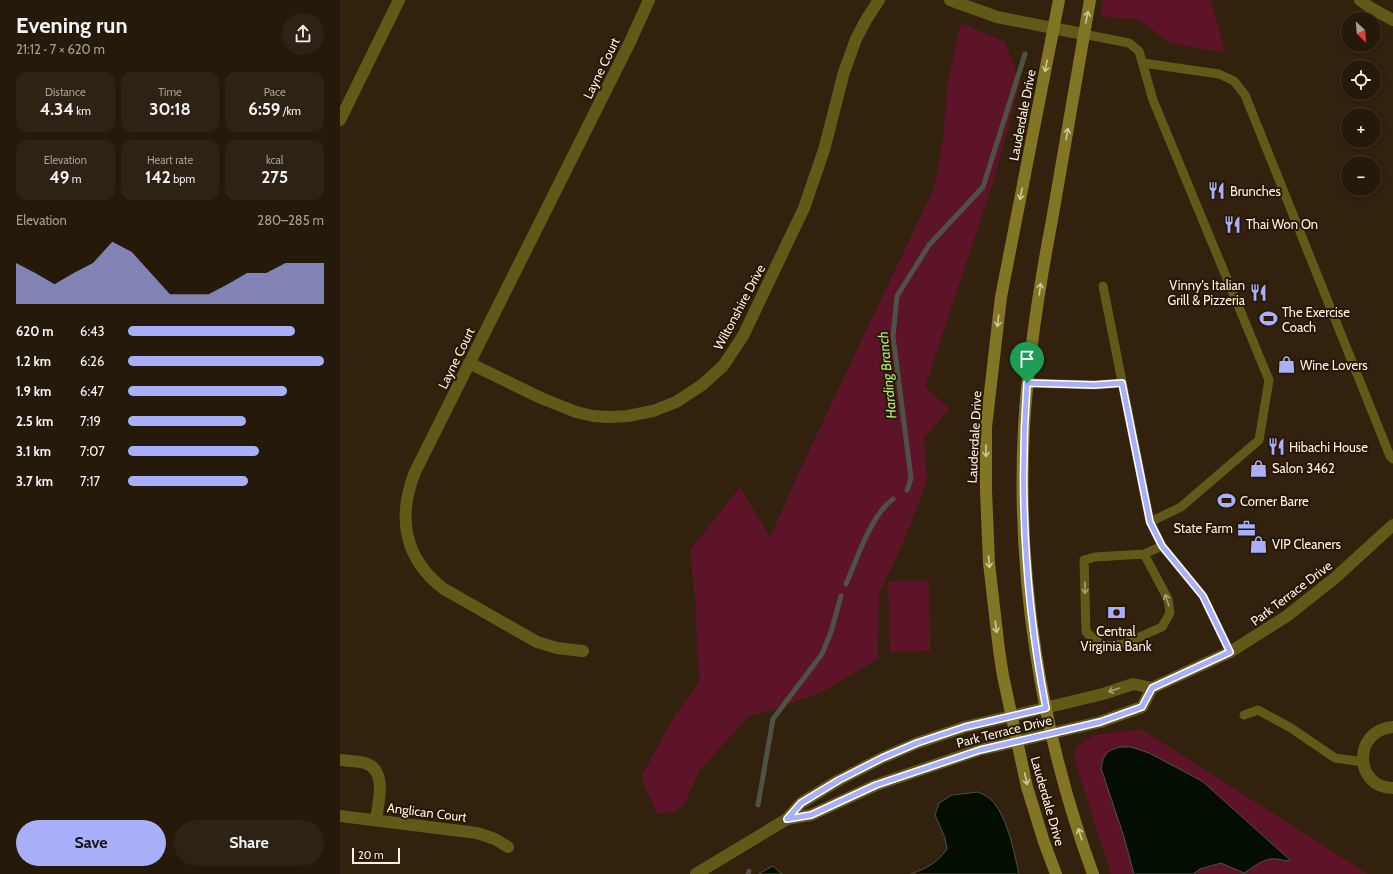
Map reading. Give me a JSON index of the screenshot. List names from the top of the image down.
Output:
{
  "streets": {
    "main road": ["Lauderdale Drive"],
    "street": [
      "Layne Court",
      "Wiltonshire Drive",
      "Park Terrace Drive",
      "Anglican Court"
    ]
  },
  "crossings": [
    ["Layne Court", "Wiltonshire Drive"],
    ["Lauderdale Drive", "Park Terrace Drive"]
  ],
  "water": ["Harding Branch"],
  "places": {
    "restaurant": [
      "Brunches",
      "Thai Won On",
      "Vinny's Italian Grill & Pizzeria",
      "Hibachi House"
    ],
    "sports": ["The Exercise Coach", "Corner Barre"],
    "shop": ["Wine Lovers", "Salon 3462", "VIP Cleaners"],
    "office": ["State Farm"],
    "bank": ["Central Virginia Bank"]
  },
  "scale_bar": "20 m",
  "north": "bottom right",
  "page": {
    "heading": ["Evening run", "21:12 · 7 × 620 m"],
    "map_buttons": ["+", "−"],
    "stats": [
      ["Distance", "4.34 km"],
      ["Time", "30:18"],
      ["Pace", "6:59 /km"],
      ["Elevation", "49 m"],
      ["Heart rate", "142 bpm"],
      ["kcal", "275"]
    ],
    "chart": ["Elevation", "280–285 m"],
    "list": [
      {
        "name": "620 m",
        "note": "6:43"
      },
      {
        "name": "1.2 km",
        "note": "6:26"
      },
      {
        "name": "1.9 km",
        "note": "6:47"
      },
      {
        "name": "2.5 km",
        "note": "7:19"
      },
      {
        "name": "3.1 km",
        "note": "7:07"
      },
      {
        "name": "3.7 km",
        "note": "7:17"
      }
    ],
    "buttons": ["Save", "Share"],
    "scale": "20 m"
  }
}
